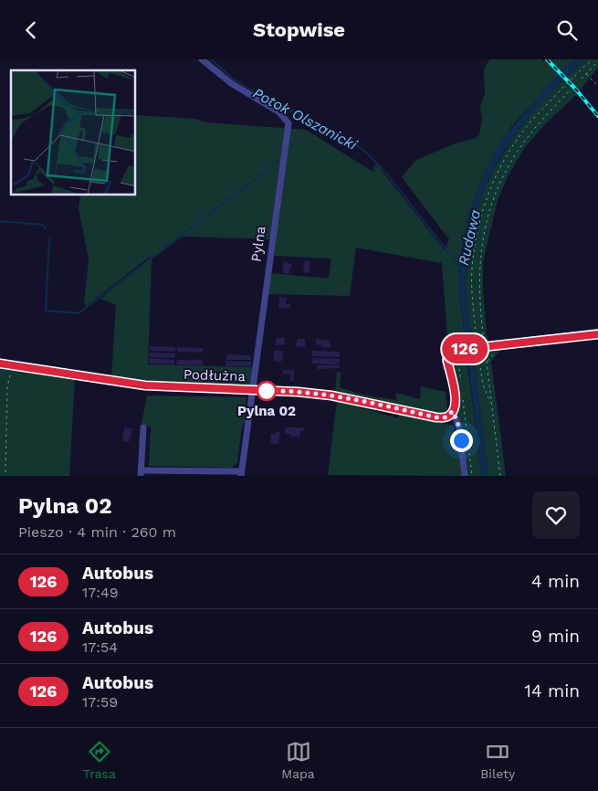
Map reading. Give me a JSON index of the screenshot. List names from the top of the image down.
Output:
{
  "streets": {
    "street": ["Pylna", "Podłużna"]
  },
  "crossings": [
    ["Pylna", "Podłużna"]
  ],
  "water": ["Potok Olszanicki", "Rudawa"],
  "places": ["Pylna 02"],
  "lines": ["bus line 126"],
  "page": {
    "header": "Stopwise",
    "on_map": "126",
    "heading": ["Pylna 02", "Pieszo · 4 min · 260 m"],
    "list": [
      {
        "mark": "126",
        "name": "Autobus",
        "note": "17:49",
        "value": "4 min"
      },
      {
        "mark": "126",
        "name": "Autobus",
        "note": "17:54",
        "value": "9 min"
      },
      {
        "mark": "126",
        "name": "Autobus",
        "note": "17:59",
        "value": "14 min"
      }
    ],
    "tabs": ["Trasa", "Mapa", "Bilety"]
  }
}
